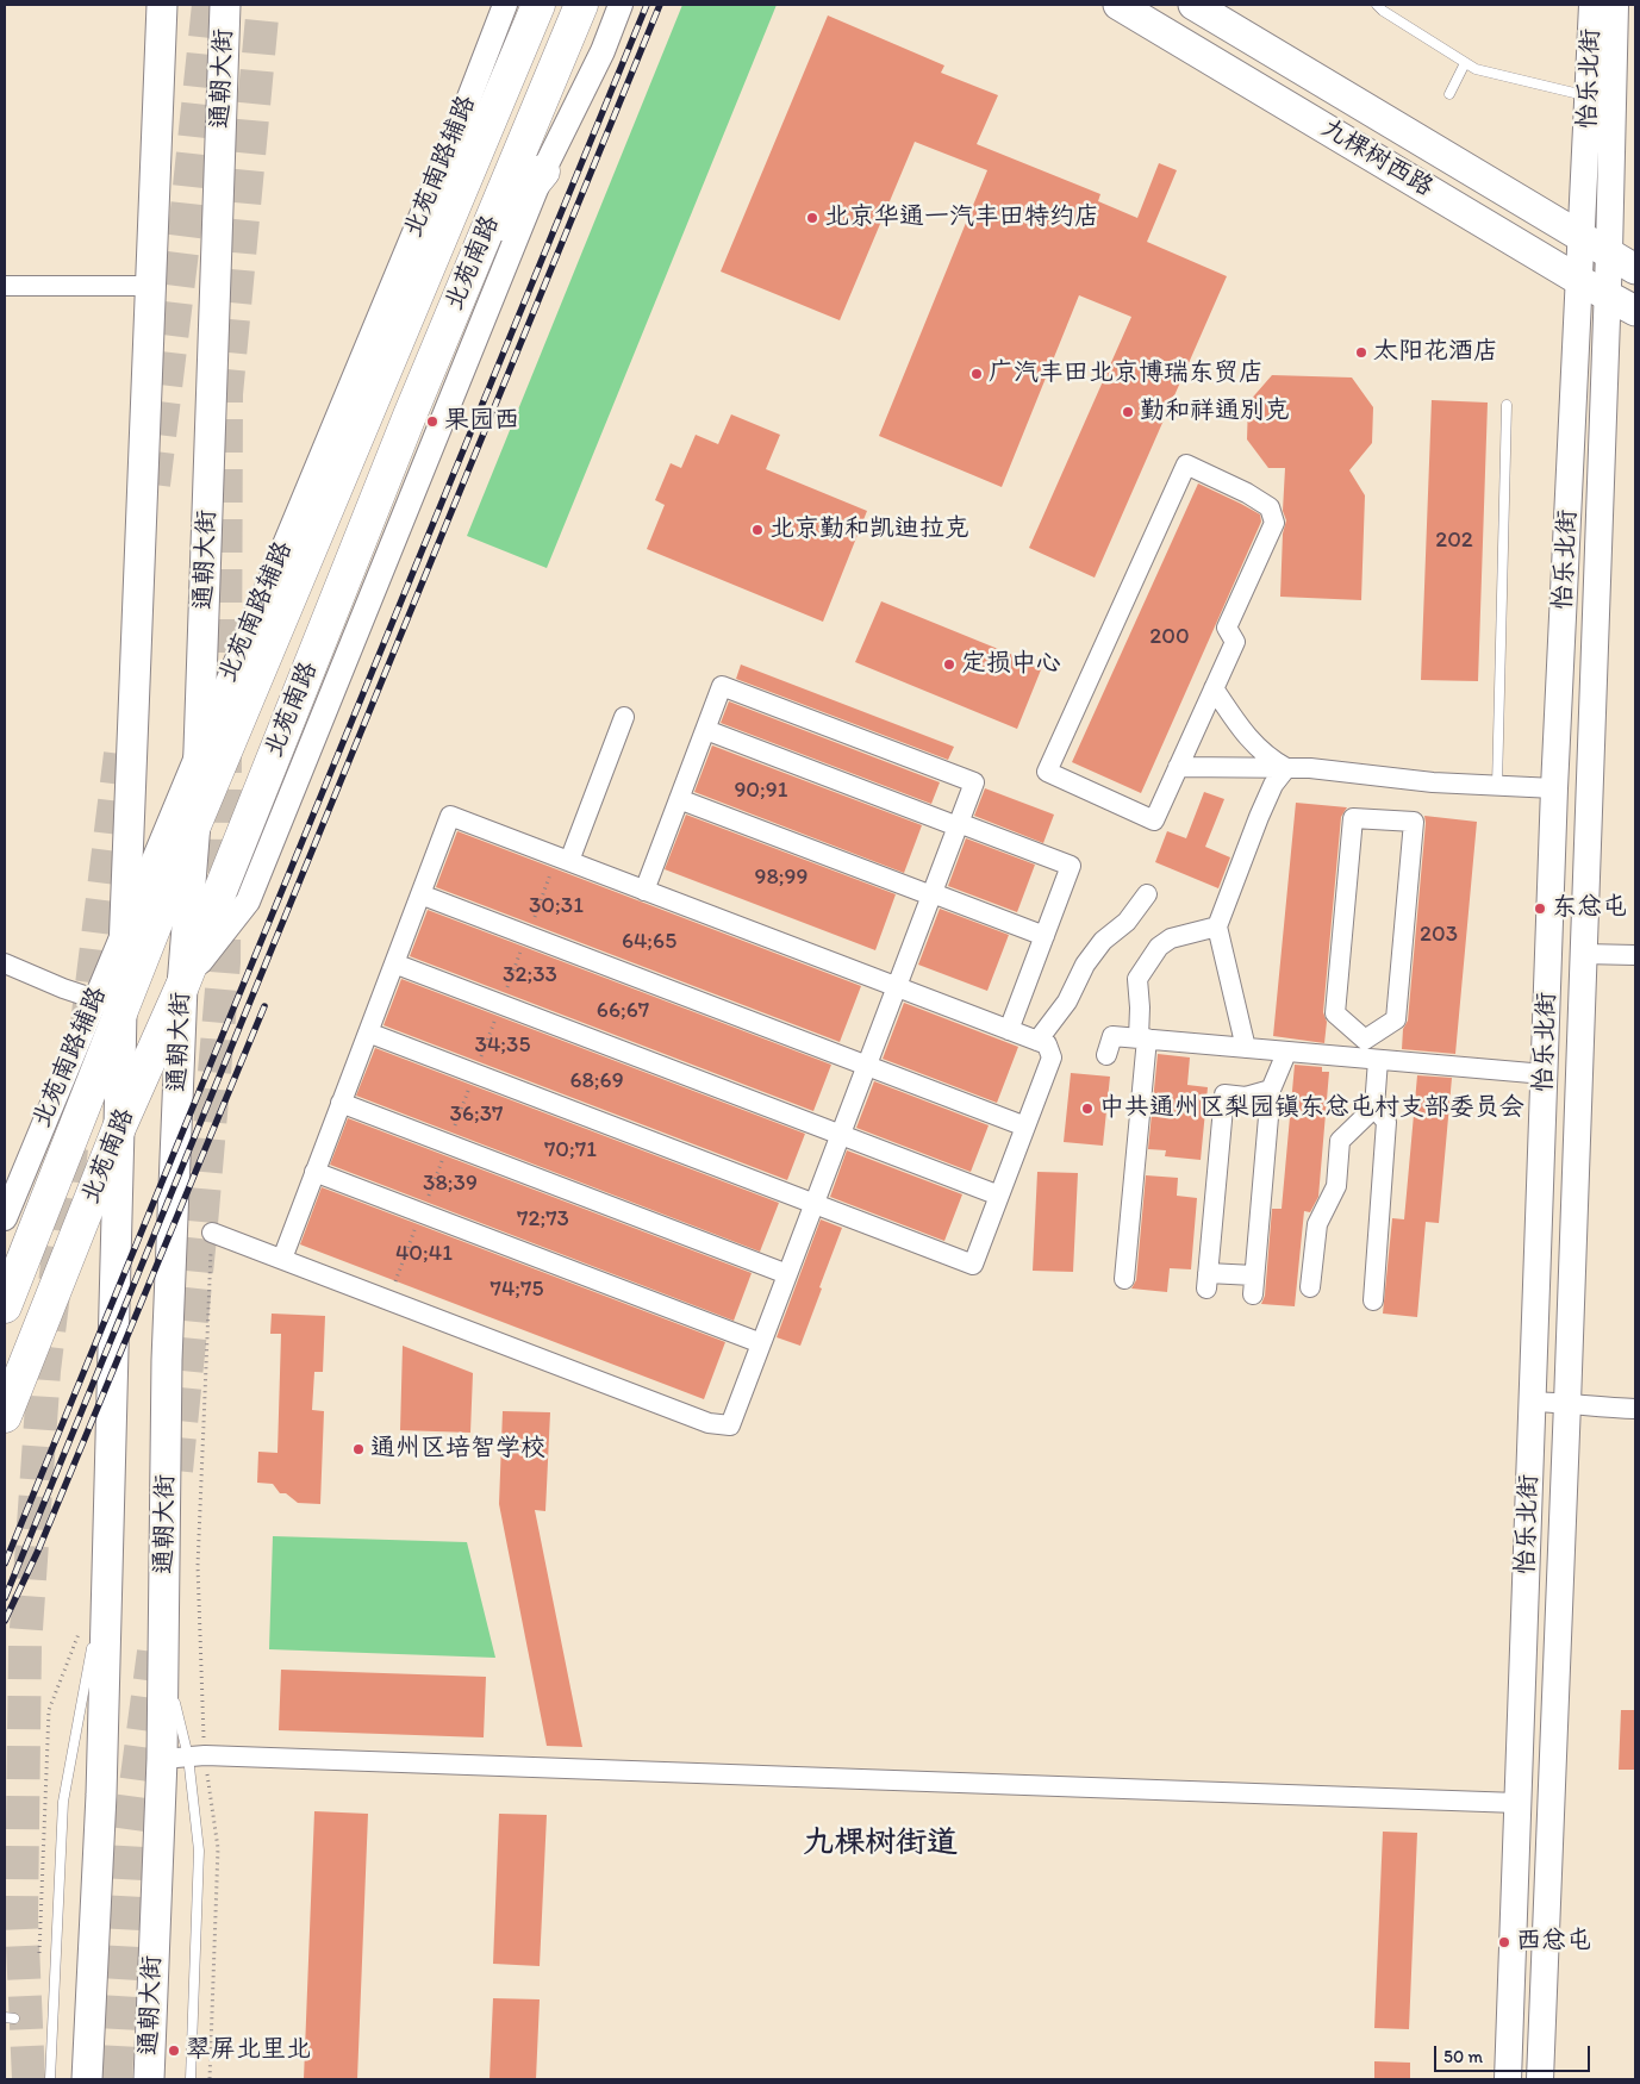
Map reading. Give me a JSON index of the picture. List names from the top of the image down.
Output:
{
  "streets": {
    "highway": ["北苑南路"],
    "main road": ["通朝大街", "怡乐北街", "九棵树西路"],
    "street": ["北苑南路辅路"]
  },
  "crossings": [
    ["通朝大街", "北苑南路辅路"],
    ["通朝大街", "北苑南路"],
    ["怡乐北街", "九棵树西路"],
    ["北苑南路辅路", "北苑南路"]
  ],
  "districts": ["九棵树街道"],
  "places": [
    "北京华通一汽丰田特约店",
    "太阳花酒店",
    "广汽丰田北京博瑞东贸店",
    "勤和祥通别克",
    "果园西",
    "北京勤和凯迪拉克",
    "定损中心",
    "东总屯",
    "中共通州区梨园镇东总屯村支部委员会",
    "通州区培智学校",
    "西总屯",
    "翠屏北里北"
  ],
  "house_numbers": [
    "202",
    "200",
    "90;91",
    "98;99",
    "30;31",
    "203",
    "64;65",
    "32;33",
    "66;67",
    "34;35",
    "68;69",
    "36;37",
    "70;71",
    "38;39",
    "72;73",
    "40;41",
    "74;75"
  ],
  "scale_bar": "50 m"
}
